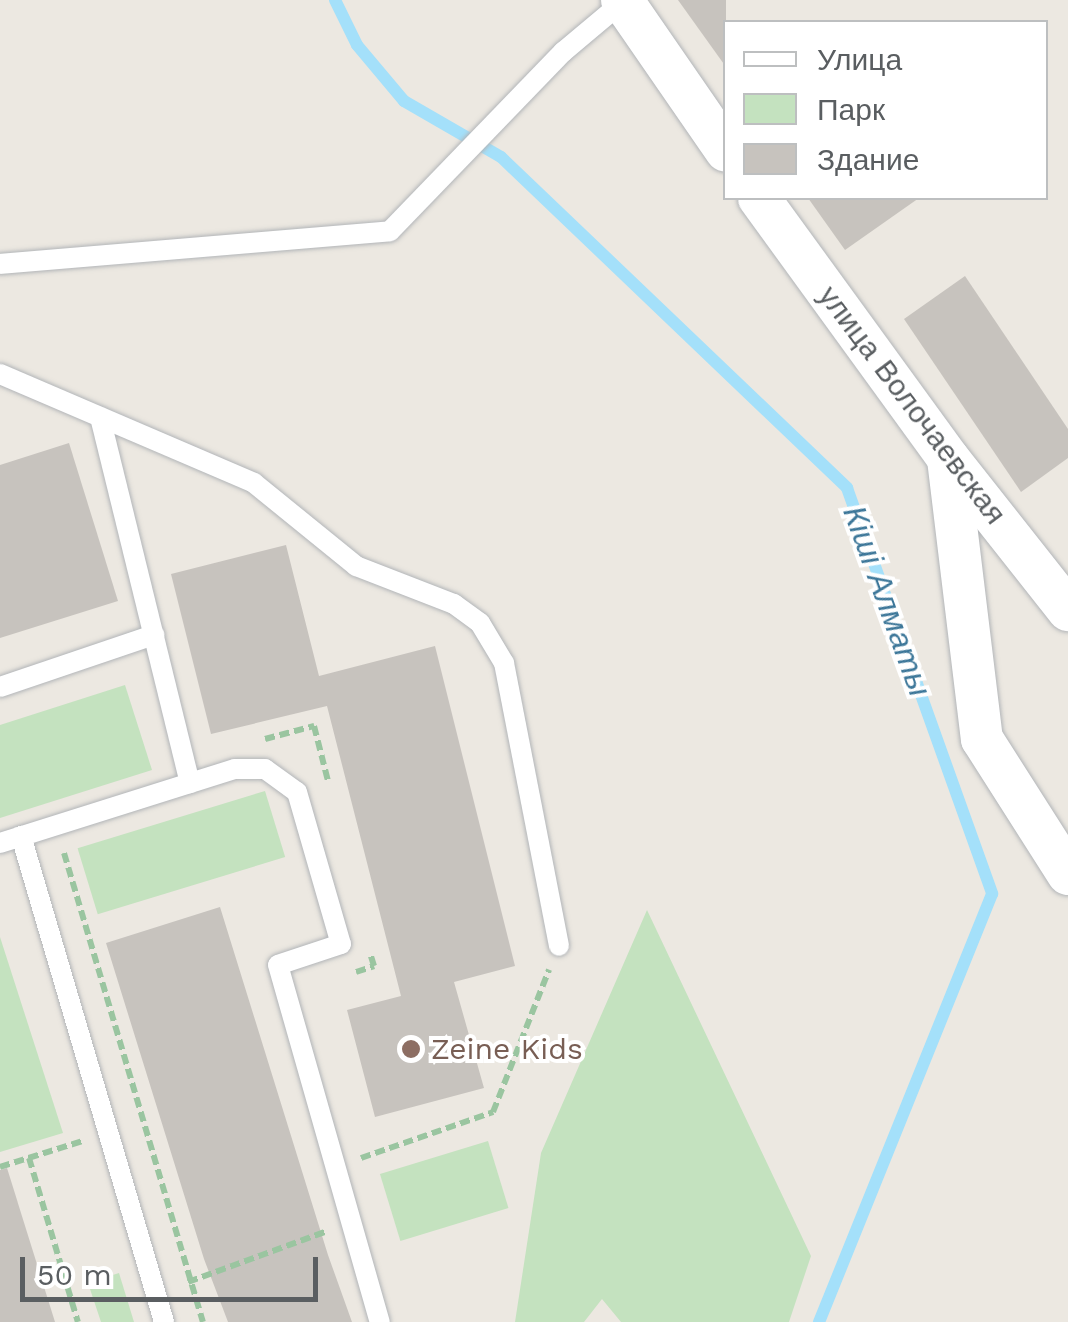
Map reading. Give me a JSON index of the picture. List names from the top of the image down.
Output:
{
  "streets": {
    "street": ["улица Волочаевская"]
  },
  "water": ["Кіші Алматы"],
  "places": ["Zeine Kids"],
  "legend": ["Улица", "Парк", "Здание"],
  "scale_bar": "50 m"
}
